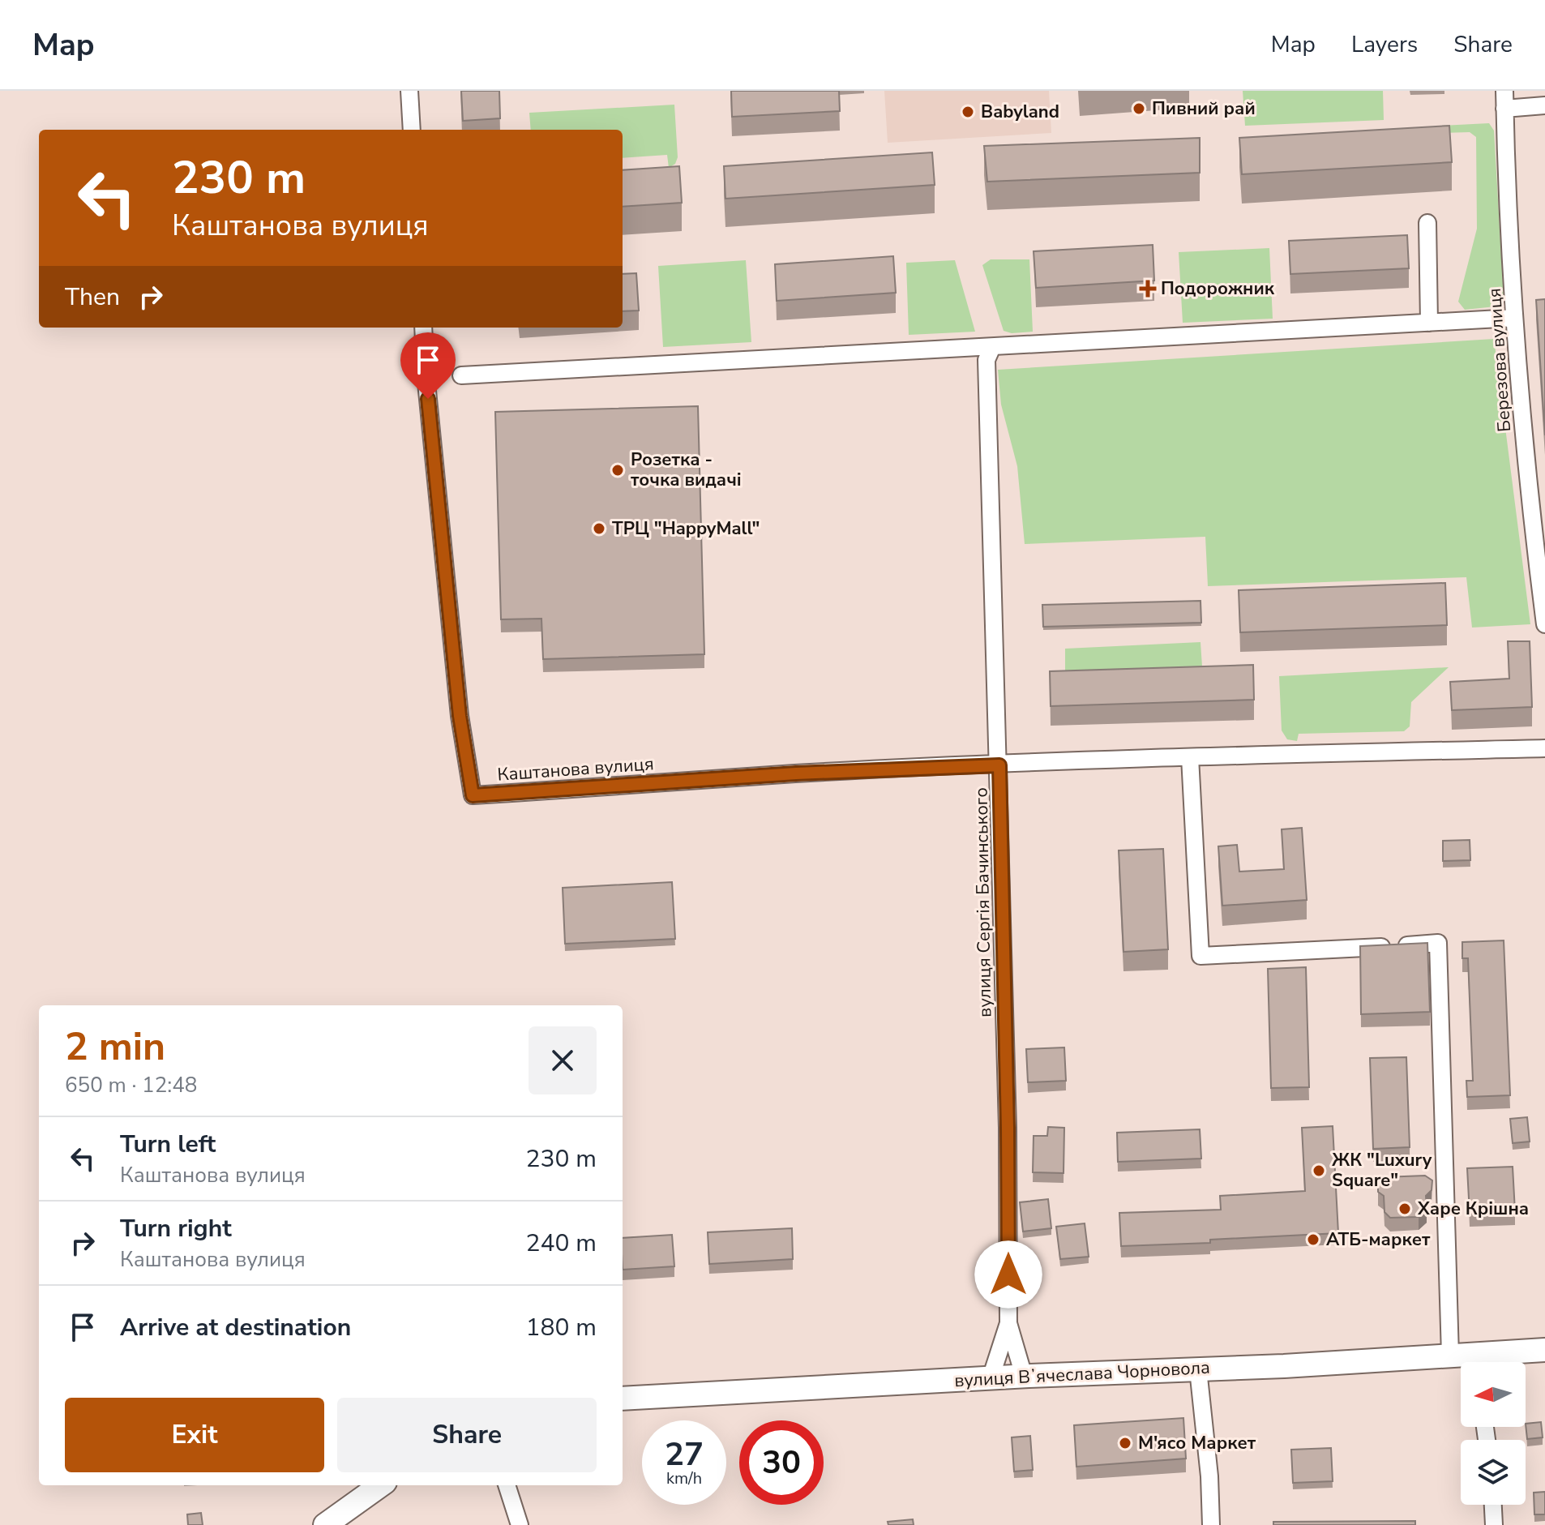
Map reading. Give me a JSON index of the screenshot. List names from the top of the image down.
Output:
{
  "streets": {
    "main road": ["вулиця Вʼячеслава Чорновола"],
    "street": ["Березова вулиця", "Каштанова вулиця", "вулиця Сергія Бачинського"]
  },
  "crossings": [
    ["Каштанова вулиця", "вулиця Сергія Бачинського"],
    ["вулиця Сергія Бачинського", "вулиця Вʼячеслава Чорновола"]
  ],
  "places": {
    "other": [
      "Пивний рай",
      "Babyland",
      "Розетка - точка видачі",
      "ТРЦ \"HappyMall\"",
      "ЖК \"Luxury Square\"",
      "Харе Крішна",
      "АТБ-маркет",
      "М'ясо Маркет"
    ],
    "health": ["Подорожник"]
  },
  "north": "left",
  "page": {
    "header": "Map",
    "nav": ["Map", "Layers", "Share"],
    "turn": ["230 m", "Каштанова вулиця"],
    "then": "Then",
    "heading": ["2 min", "650 m · 12:48"],
    "list": [
      {
        "name": "Turn left",
        "note": "Каштанова вулиця",
        "value": "230 m"
      },
      {
        "name": "Turn right",
        "note": "Каштанова вулиця",
        "value": "240 m"
      },
      {
        "name": "Arrive at destination",
        "value": "180 m"
      }
    ],
    "buttons": ["Exit", "Share"],
    "speed": "27 km/h",
    "limit": "30"
  }
}
